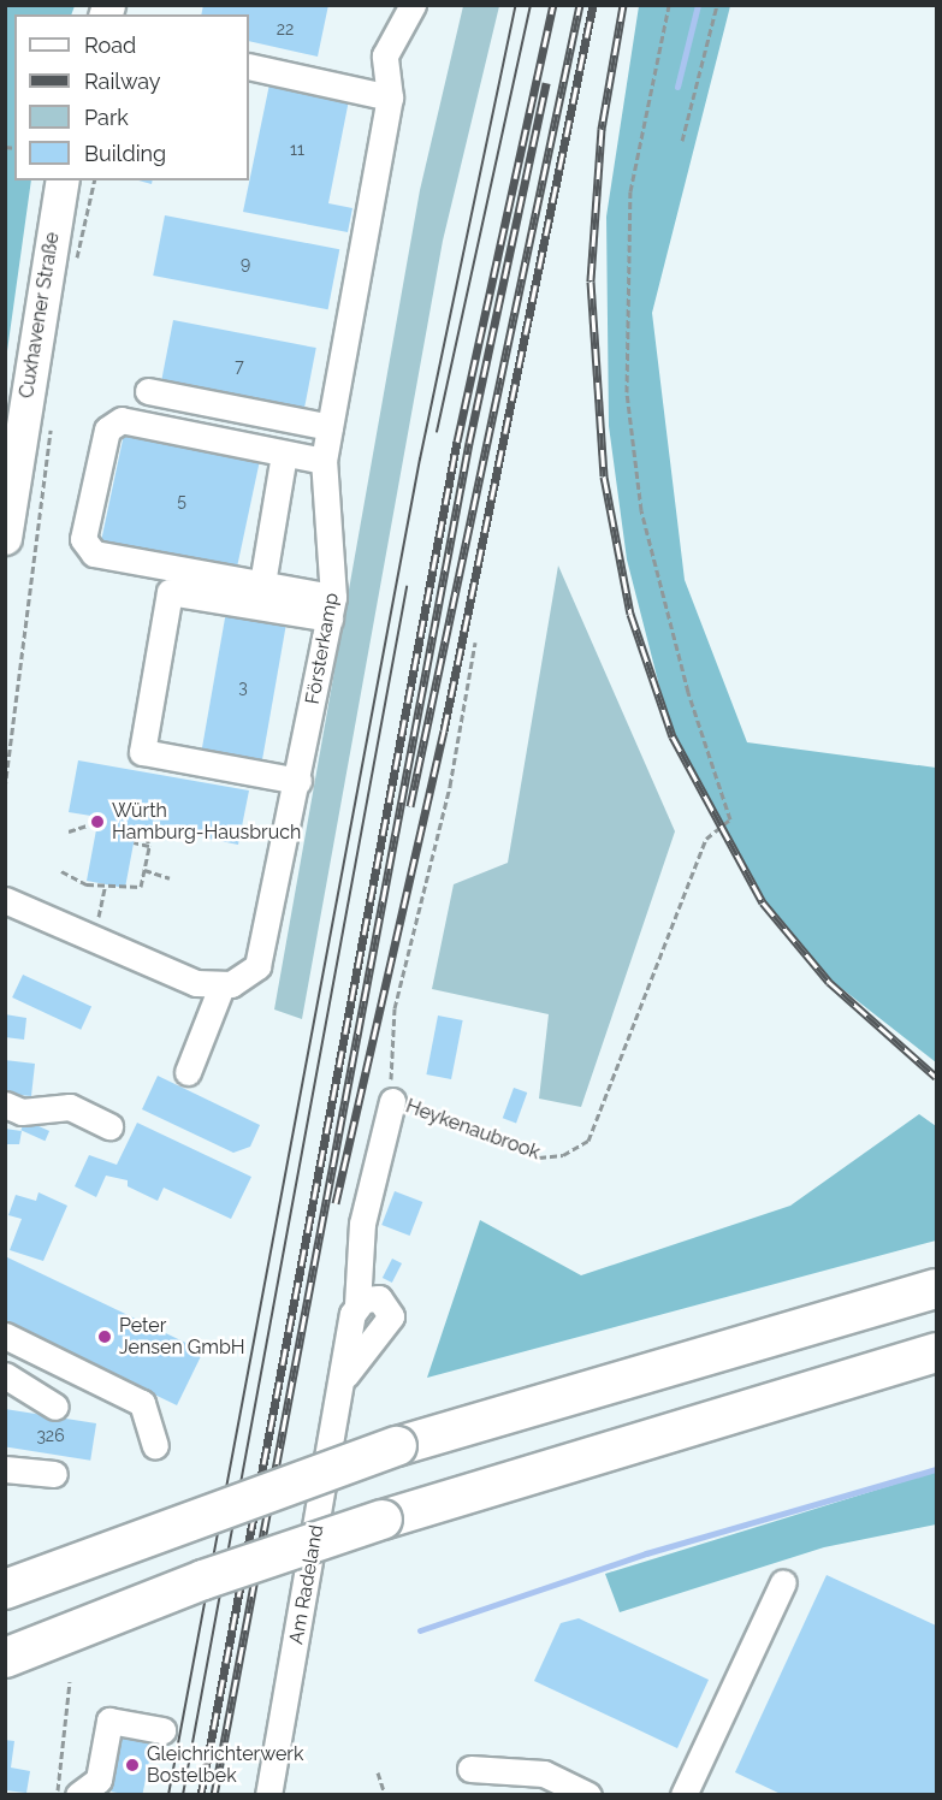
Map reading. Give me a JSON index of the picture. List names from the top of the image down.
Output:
{
  "streets": {
    "main road": ["Cuxhavener Straße"],
    "street": ["Försterkamp", "Heykenaubrook", "Am Radeland"]
  },
  "crossings": [
    ["Heykenaubrook", "Am Radeland"]
  ],
  "places": ["Würth Hamburg-Hausbruch", "Peter Jensen GmbH", "Gleichrichterwerk Bostelbek"],
  "house_numbers": [
    "22",
    "11",
    "9",
    "7",
    "5",
    "3",
    "326"
  ],
  "legend": [
    "Road",
    "Railway",
    "Park",
    "Building"
  ]
}
